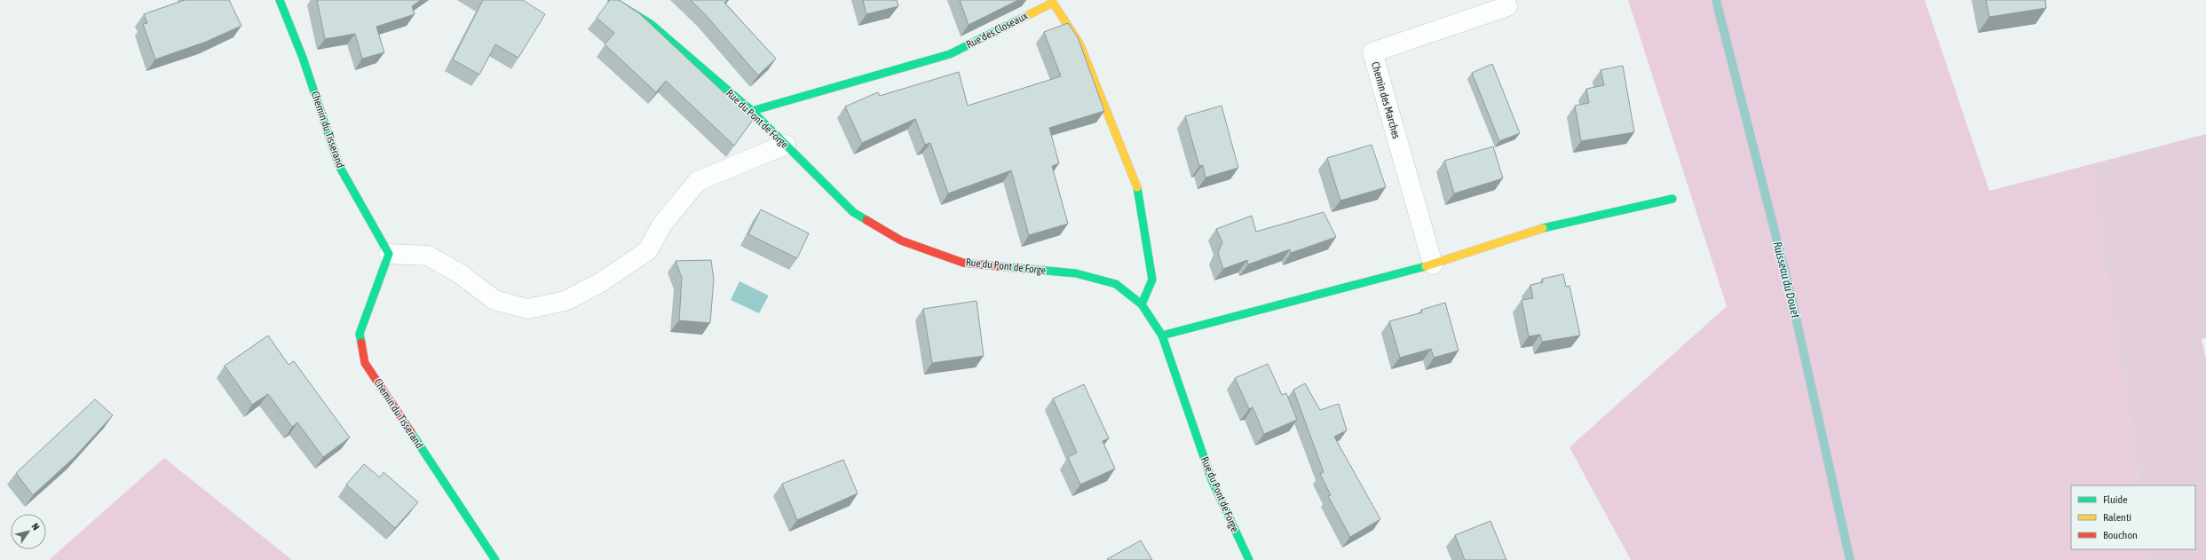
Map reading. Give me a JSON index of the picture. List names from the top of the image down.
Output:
{
  "streets": {
    "street": [
      "Rue des Closeaux",
      "Chemin des Marches",
      "Rue du Pont de Forge",
      "Chemin du Tisserand"
    ]
  },
  "crossings": [
    ["Rue des Closeaux", "Rue du Pont de Forge"]
  ],
  "water": ["Ruisseau du Douet"],
  "legend": ["Fluide", "Ralenti", "Bouchon"],
  "north": "top right"
}
